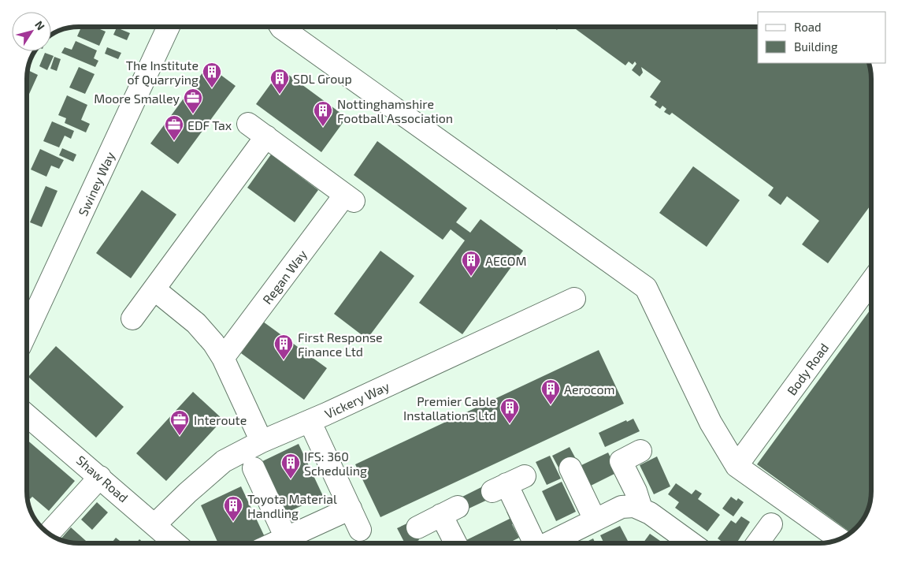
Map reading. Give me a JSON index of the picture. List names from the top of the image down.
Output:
{
  "streets": {
    "street": [
      "Swiney Way",
      "Regan Way",
      "Body Road",
      "Vickery Way",
      "Shaw Road"
    ]
  },
  "crossings": [
    ["Vickery Way", "Shaw Road"]
  ],
  "places": {
    "building": [
      "The Institute of Quarrying",
      "SDL Group",
      "Nottinghamshire Football Association",
      "AECOM",
      "First Response Finance Ltd",
      "Aerocom",
      "Premier Cable Installations Ltd",
      "IFS: 360 Scheduling",
      "Toyota Material Handling"
    ],
    "office": ["Moore Smalley", "EDF Tax", "Interoute"]
  },
  "legend": ["Road", "Building"],
  "north": "top right"
}
